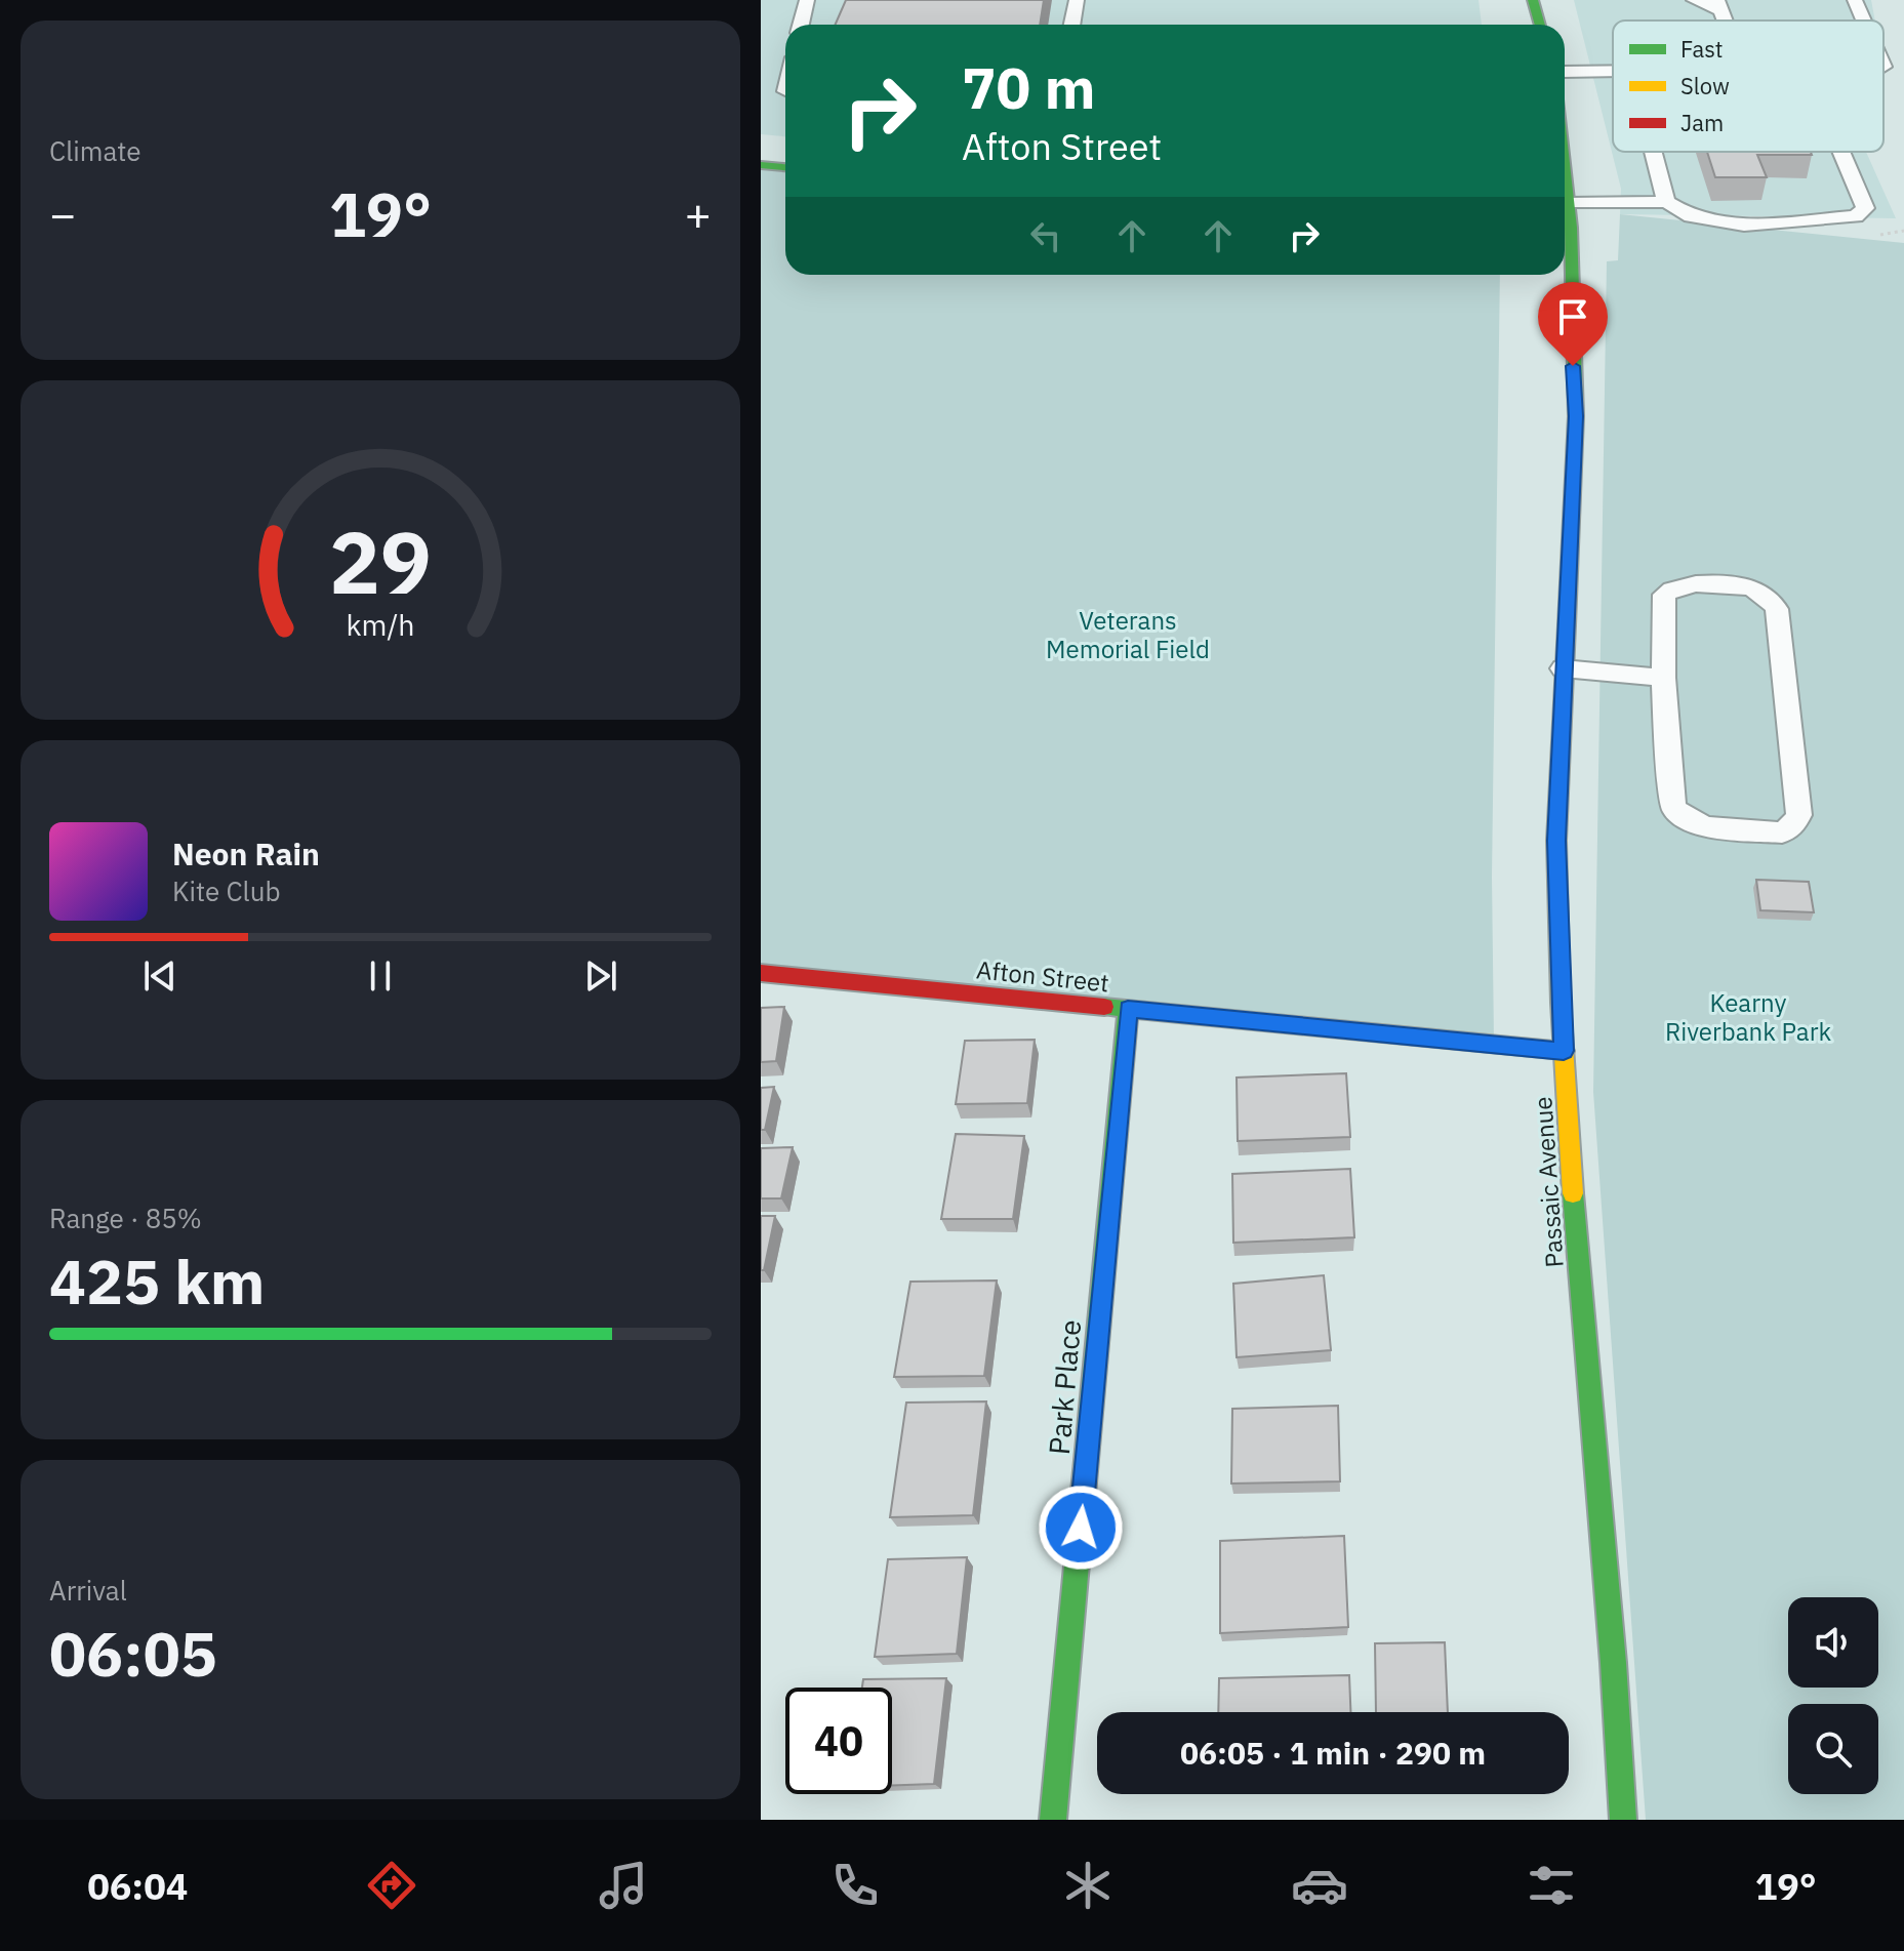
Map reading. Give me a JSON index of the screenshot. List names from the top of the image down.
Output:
{
  "streets": {
    "main road": ["Afton Street", "Passaic Avenue", "Park Place"]
  },
  "crossings": [
    ["Afton Street", "Passaic Avenue"],
    ["Afton Street", "Park Place"]
  ],
  "parks": ["Veterans Memorial Field", "Kearny Riverbank Park"],
  "legend": ["Fast", "Slow", "Jam"],
  "page": {
    "tile": [
      "Climate",
      ["Range · 85%", "425 km"],
      ["Arrival", "06:05"]
    ],
    "turn": ["70 m", "Afton Street"],
    "heat": ["−", "19°", "+"],
    "song": ["Neon Rain", "Kite Club"],
    "limit": "40",
    "trip": "06:05 · 1 min · 290 m",
    "tabs": ["06:04", "19°"],
    "gauge": ["29", "km/h"]
  }
}
